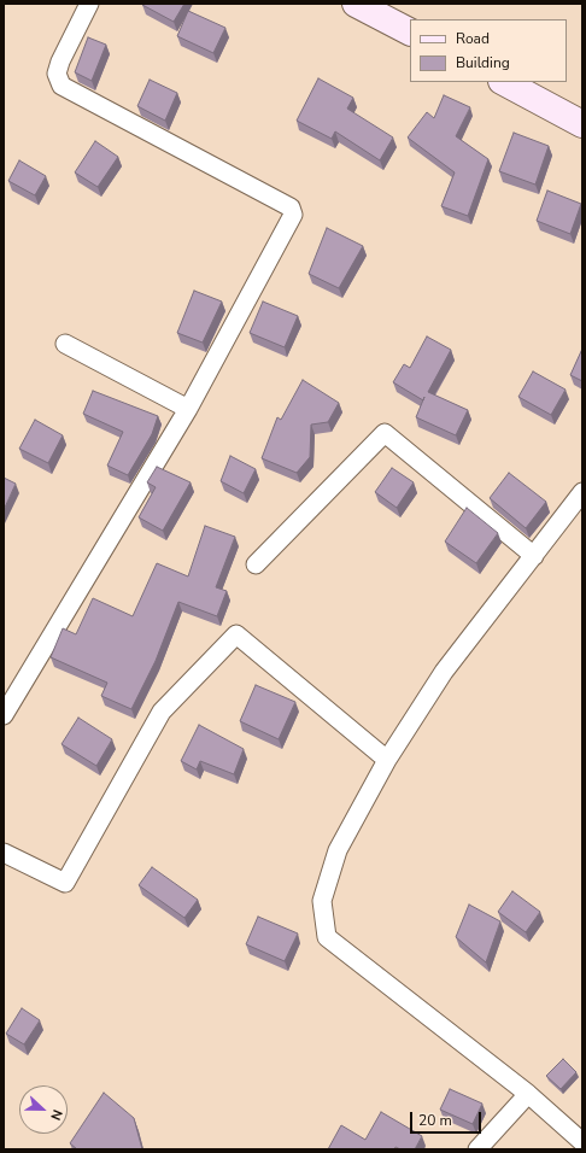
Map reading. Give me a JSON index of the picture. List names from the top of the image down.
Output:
{
  "legend": ["Road", "Building"],
  "scale_bar": "20 m",
  "north": "right"
}
